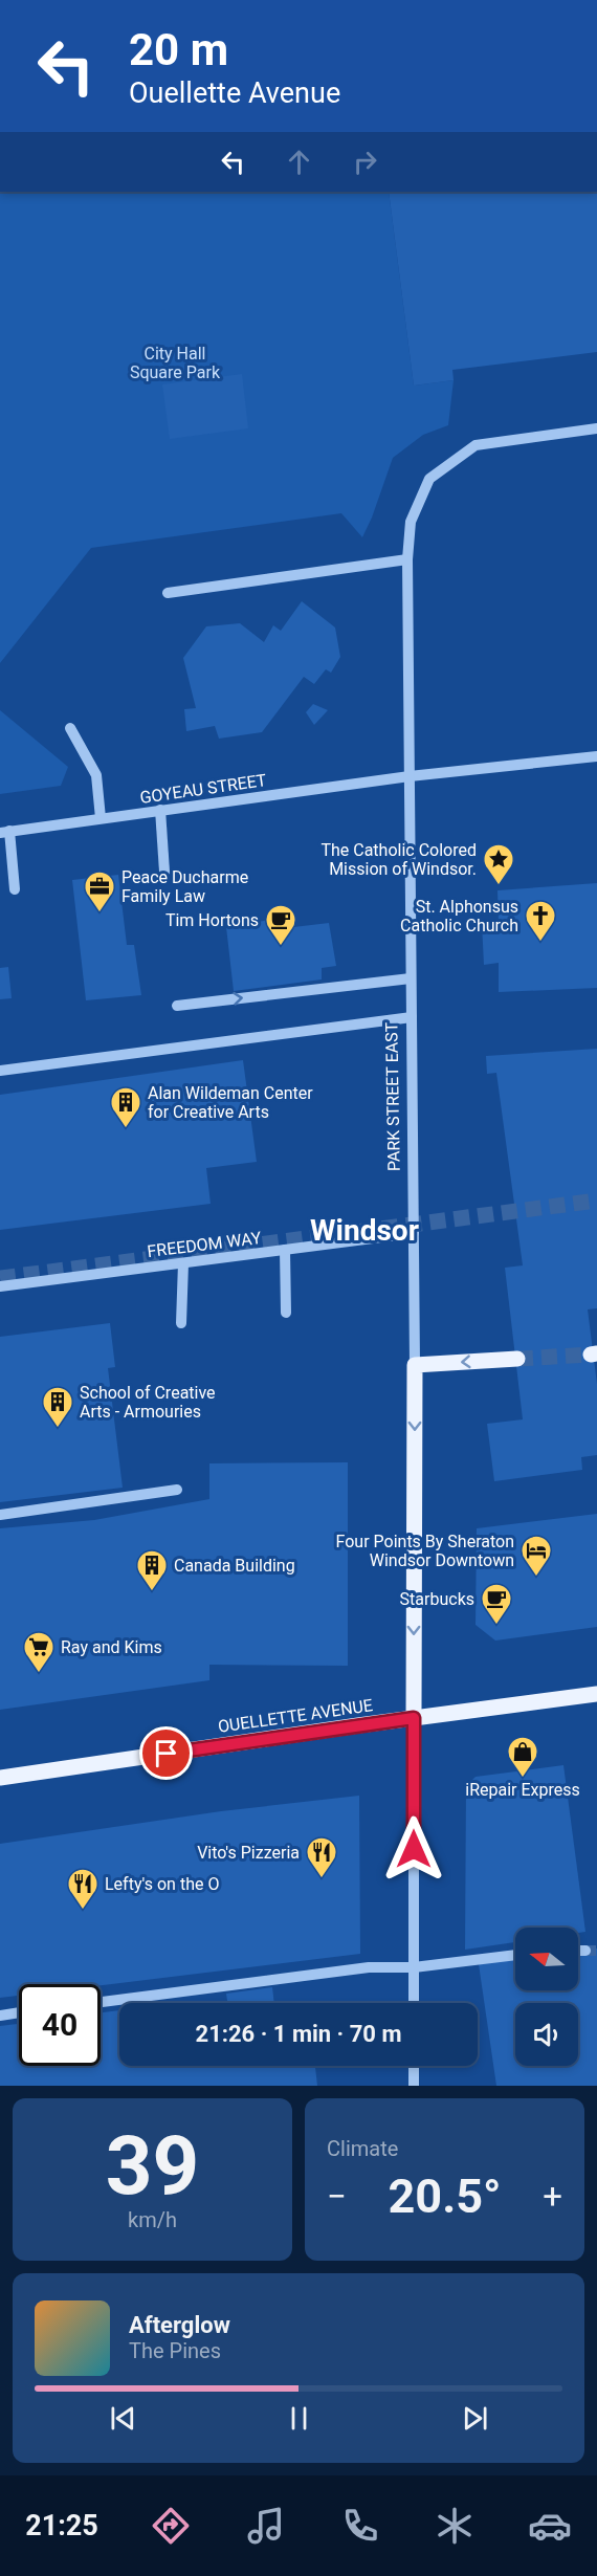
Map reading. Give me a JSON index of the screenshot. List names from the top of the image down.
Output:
{
  "streets": {
    "main road": ["PARK STREET EAST", "OUELLETTE AVENUE"],
    "street": ["GOYEAU STREET", "FREEDOM WAY"]
  },
  "crossings": [
    ["GOYEAU STREET", "PARK STREET EAST"],
    ["PARK STREET EAST", "FREEDOM WAY"],
    ["PARK STREET EAST", "OUELLETTE AVENUE"]
  ],
  "districts": ["Windsor"],
  "parks": ["City Hall Square Park"],
  "places": {
    "place": ["The Catholic Colored Mission of Windsor."],
    "office": ["Peace Ducharme Family Law"],
    "church": ["St. Alphonsus Catholic Church"],
    "cafe": ["Tim Hortons", "Starbucks"],
    "building": ["Alan Wildeman Center for Creative Arts", "School of Creative Arts - Armouries", "Canada Building"],
    "hotel": ["Four Points By Sheraton Windsor Downtown"],
    "supermarket": ["Ray and Kims"],
    "shop": ["iRepair Express"],
    "restaurant": ["Vito's Pizzeria", "Lefty's on the O"]
  },
  "north": "left",
  "page": {
    "turn": ["20 m", "Ouellette Avenue"],
    "limit": "40",
    "trip": "21:26 · 1 min · 70 m",
    "tile": [
      ["39", "km/h"],
      "Climate"
    ],
    "heat": ["−", "20.5°", "+"],
    "song": ["Afterglow", "The Pines"],
    "tabs": "21:25"
  }
}
